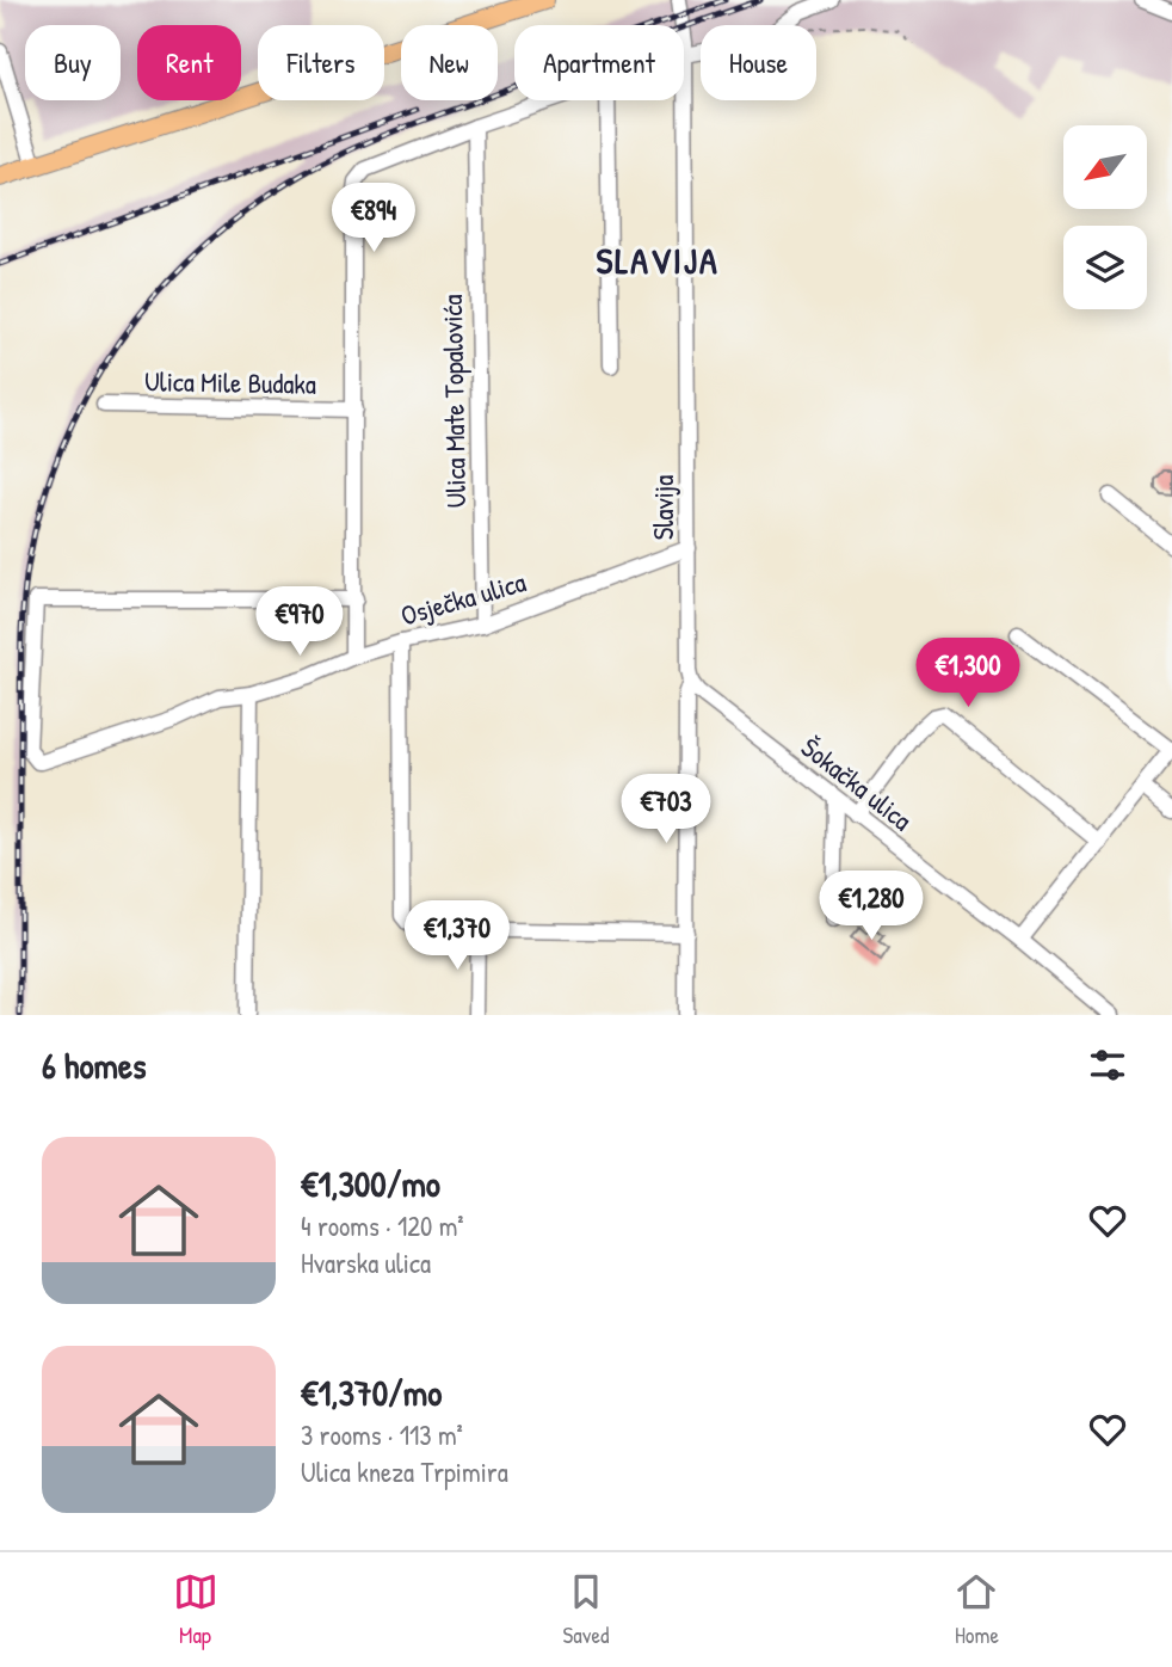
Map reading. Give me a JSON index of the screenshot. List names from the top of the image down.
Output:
{
  "streets": {
    "street": [
      "Ulica Mile Budaka",
      "Ulica Mate Topalovića",
      "Slavija",
      "Osječka ulica",
      "Šokačka ulica"
    ]
  },
  "crossings": [
    ["Ulica Mate Topalovića", "Osječka ulica"],
    ["Slavija", "Osječka ulica"],
    ["Slavija", "Šokačka ulica"]
  ],
  "districts": ["SLAVIJA"],
  "north": "bottom left",
  "page": {
    "chip": [
      "Buy",
      "Rent",
      "Filters",
      "New",
      "Apartment",
      "House"
    ],
    "price": [
      "€894",
      "€970",
      "€1,300",
      "€703",
      "€1,280",
      "€1,370"
    ],
    "heading": "6 homes",
    "list": [
      {
        "name": "€1,300/mo",
        "note": "4 rooms · 120 m² · Hvarska ulica"
      },
      {
        "name": "€1,370/mo",
        "note": "3 rooms · 113 m² · Ulica kneza Trpimira"
      }
    ],
    "tabs": ["Map", "Saved", "Home"]
  }
}
